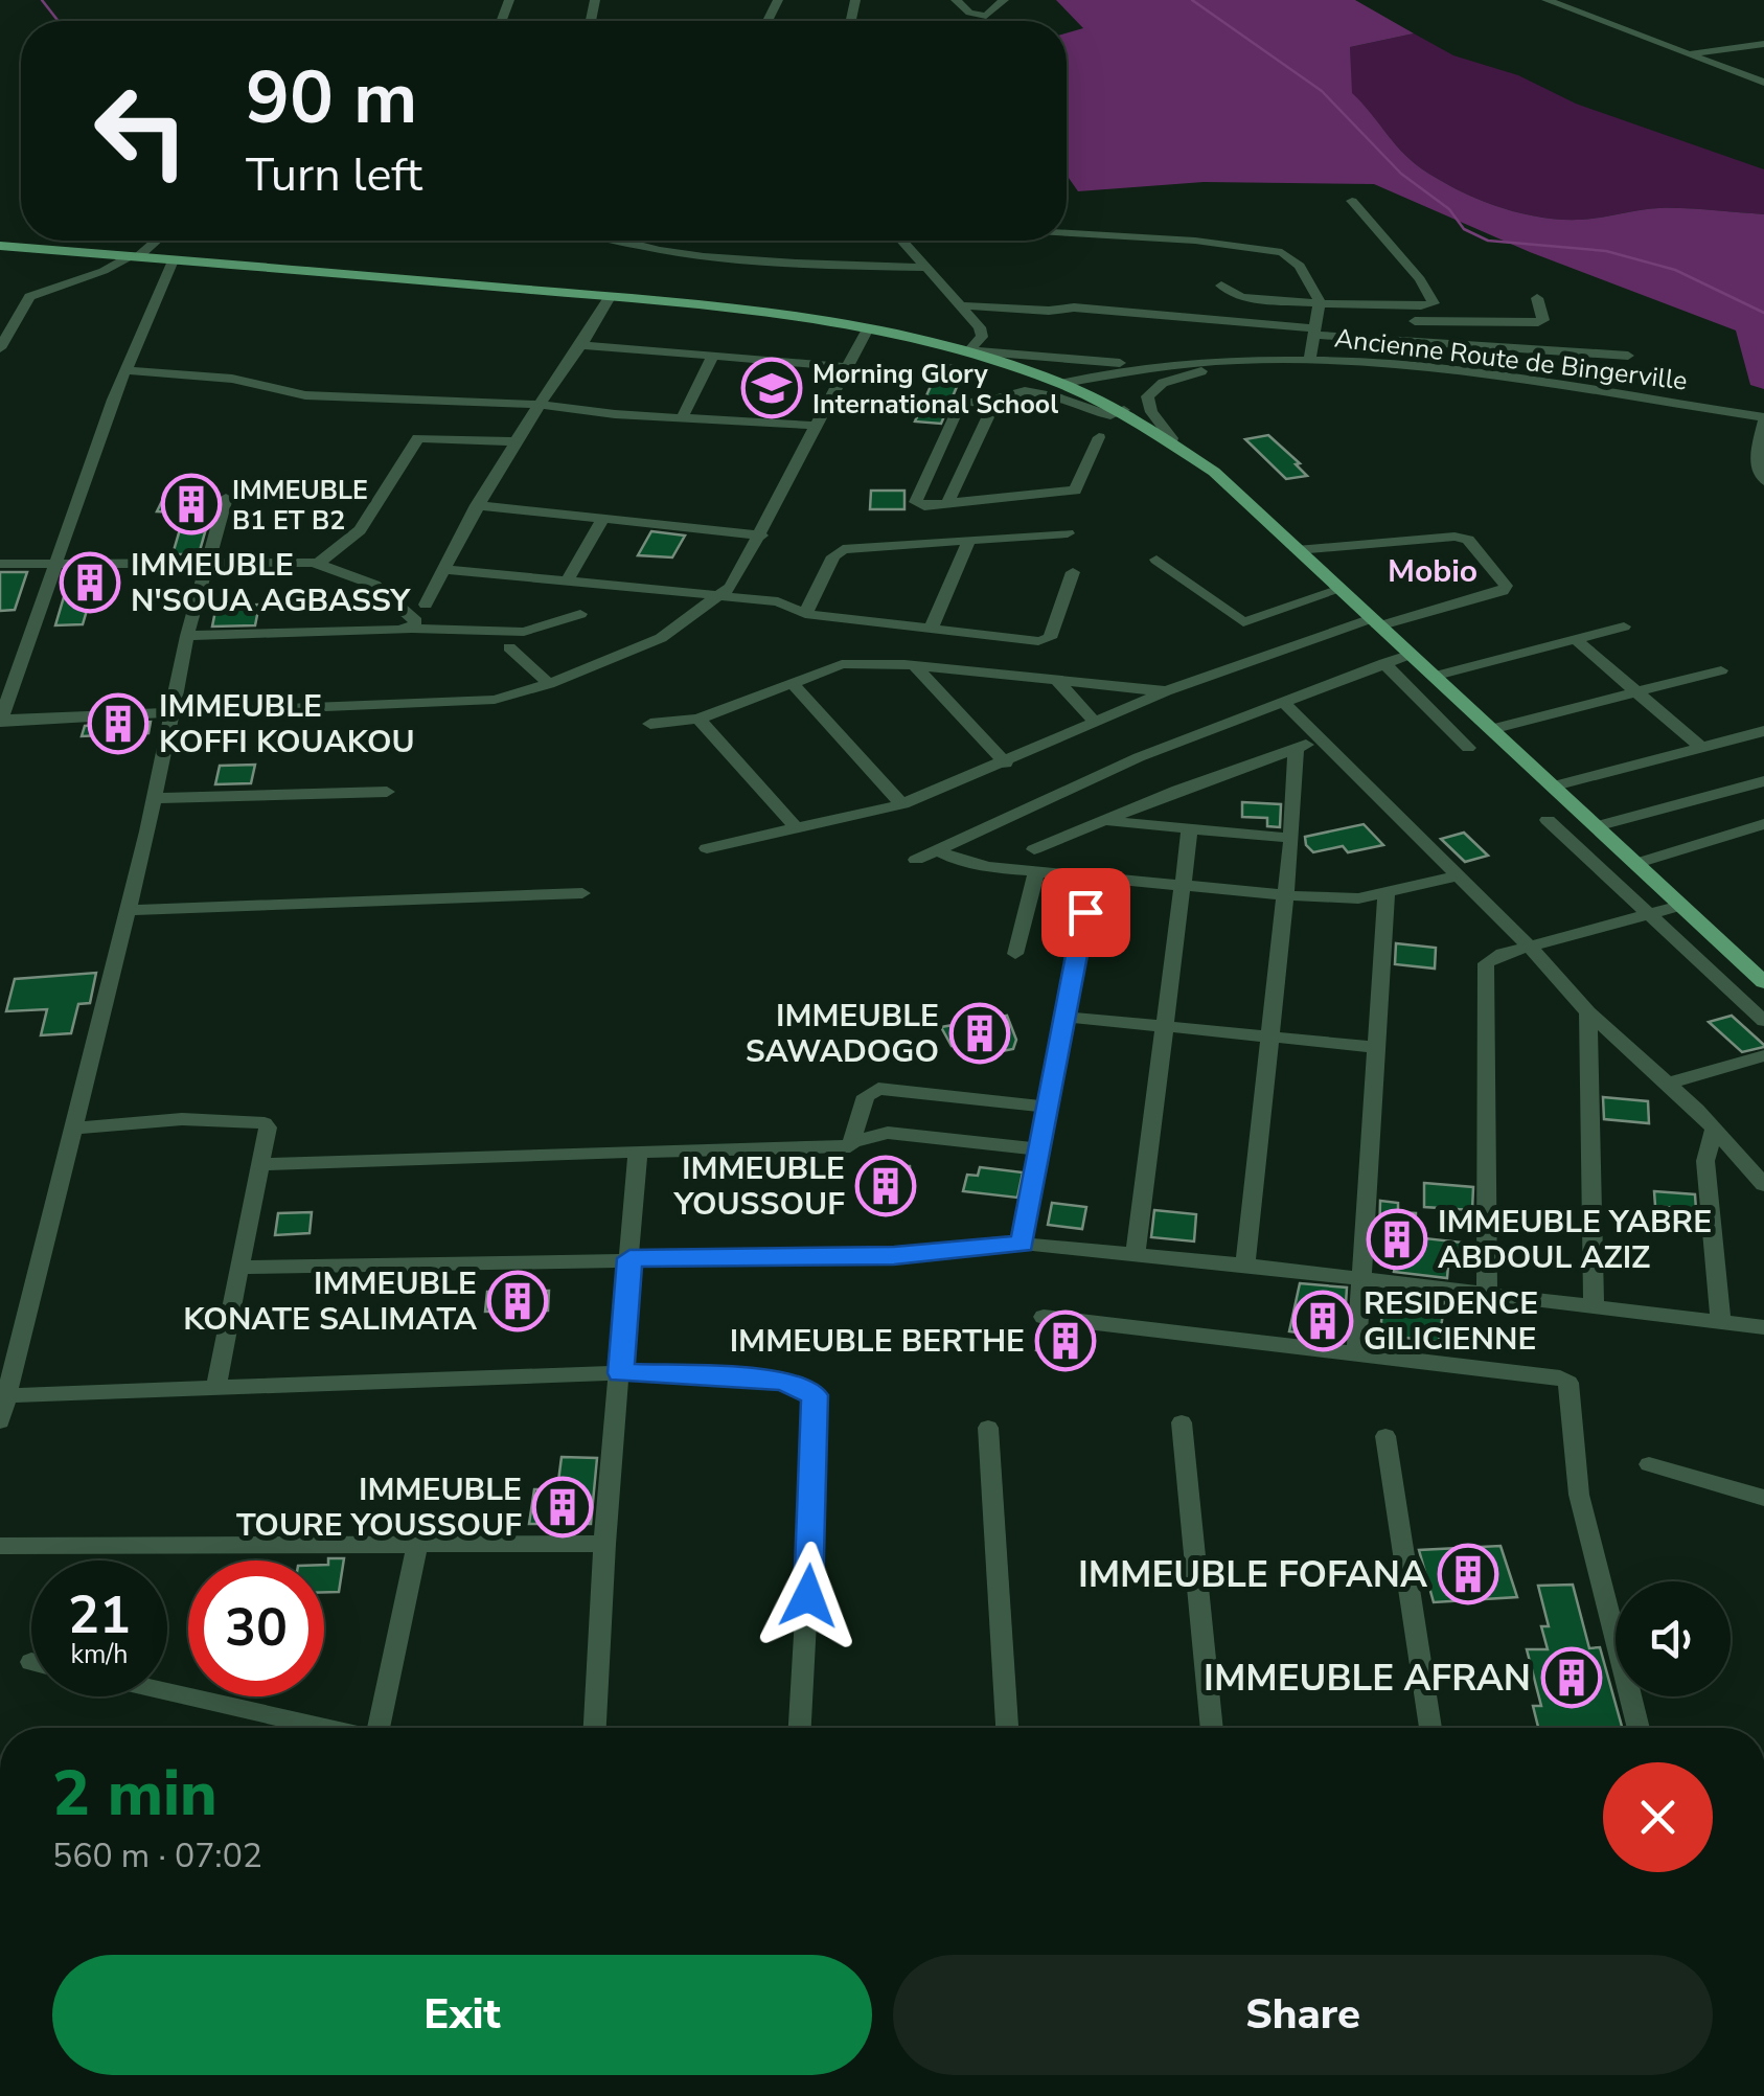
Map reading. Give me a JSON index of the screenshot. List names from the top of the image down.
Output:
{
  "streets": {
    "street": ["Ancienne Route de Bingerville"]
  },
  "districts": ["Mobio"],
  "places": {
    "school or university": ["Morning Glory International School"],
    "building": [
      "IMMEUBLE B1 ET B2",
      "IMMEUBLE N'SOUA AGBASSY",
      "IMMEUBLE KOFFI KOUAKOU",
      "IMMEUBLE SAWADOGO",
      "IMMEUBLE YOUSSOUF",
      "IMMEUBLE YABRE ABDOUL AZIZ",
      "IMMEUBLE KONATE SALIMATA",
      "RESIDENCE GILICIENNE",
      "IMMEUBLE BERTHE",
      "IMMEUBLE TOURE YOUSSOUF",
      "IMMEUBLE FOFANA",
      "IMMEUBLE AFRAN"
    ]
  },
  "page": {
    "turn": ["90 m", "Turn left"],
    "speed": "21 km/h",
    "limit": "30",
    "heading": ["2 min", "560 m · 07:02"],
    "buttons": ["Exit", "Share"]
  }
}
